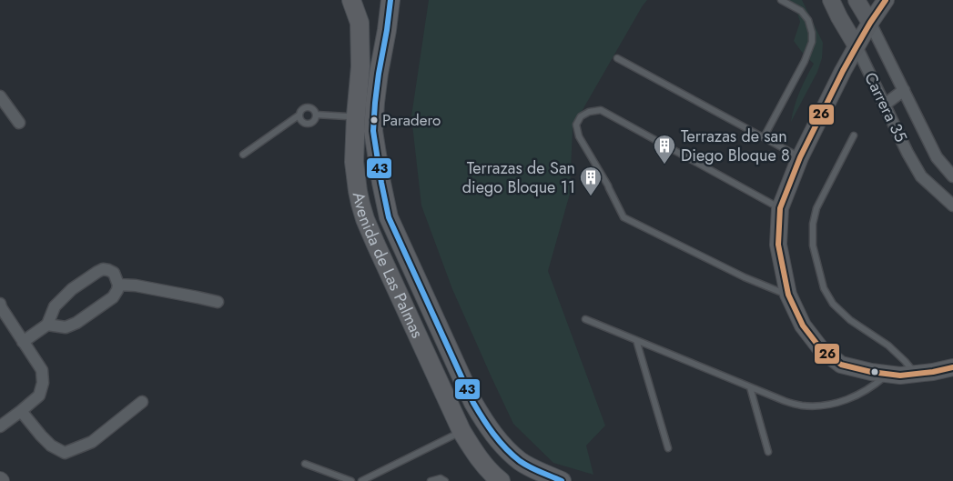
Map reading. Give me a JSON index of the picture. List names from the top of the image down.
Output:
{
  "streets": {
    "main road": ["Avenida de Las Palmas"],
    "street": ["Carrera 35"]
  },
  "places": {
    "other": ["Paradero"],
    "building": ["Terrazas de san Diego Bloque 8", "Terrazas de San diego Bloque 11"]
  },
  "lines": ["transit line 43", "transit line 26"]
}
